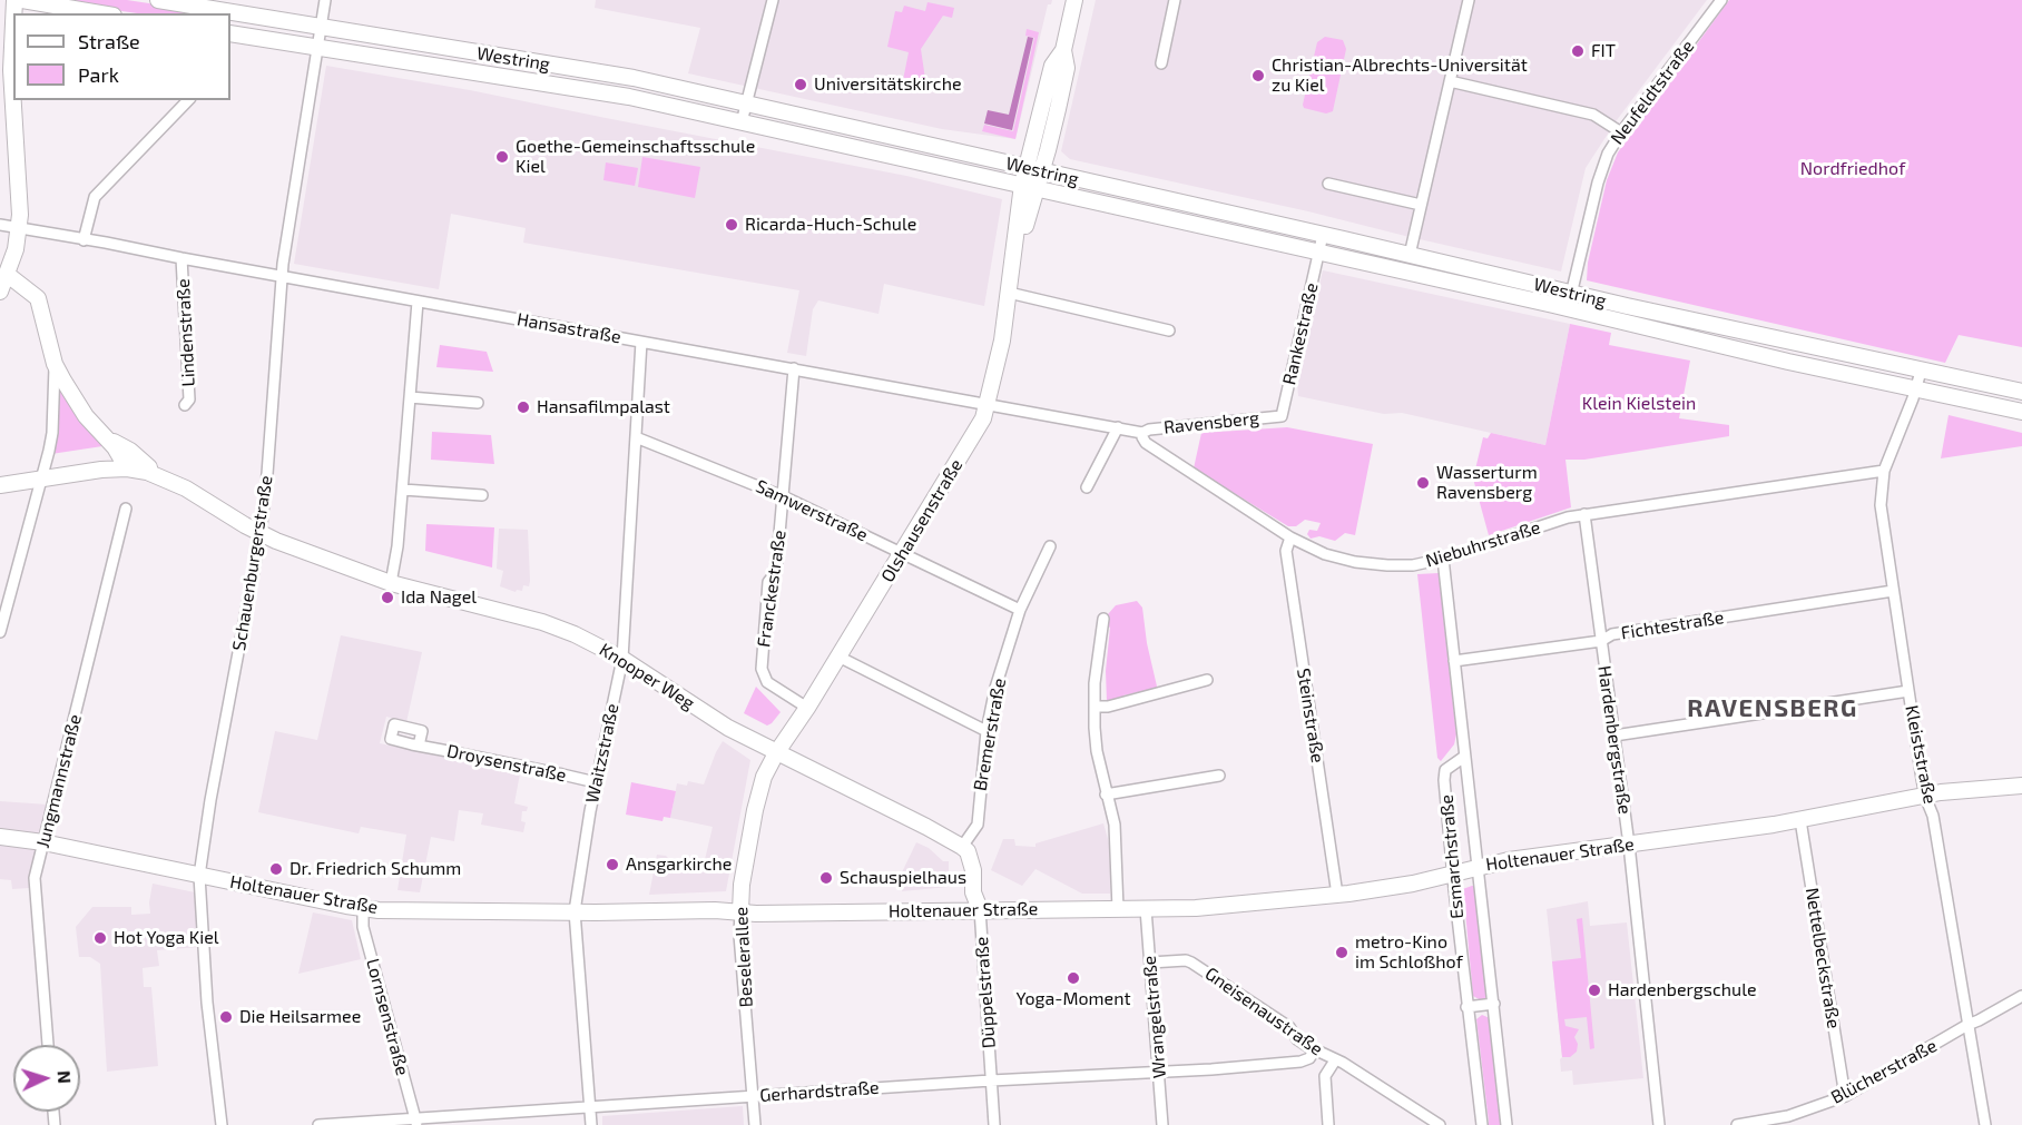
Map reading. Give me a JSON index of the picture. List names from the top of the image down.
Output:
{
  "streets": {
    "main road": [
      "Westring",
      "Olshausenstraße",
      "Knooper Weg",
      "Holtenauer Straße",
      "Beselerallee",
      "Düppelstraße"
    ],
    "street": [
      "Neufeldtstraße",
      "Hansastraße",
      "Lindenstraße",
      "Rankestraße",
      "Ravensberg",
      "Samwerstraße",
      "Niebuhrstraße",
      "Schauenburgerstraße",
      "Franckestraße",
      "Fichtestraße",
      "Steinstraße",
      "Bremerstraße",
      "Hardenbergstraße",
      "Waitzstraße",
      "Kleiststraße",
      "Droysenstraße",
      "Jungmannstraße",
      "Esmarchstraße",
      "Nettelbeckstraße",
      "Gneisenaustraße",
      "Lornsenstraße",
      "Wrangelstraße",
      "Blücherstraße",
      "Gerhardstraße"
    ]
  },
  "crossings": [
    ["Westring", "Neufeldtstraße"],
    ["Westring", "Rankestraße"],
    ["Westring", "Olshausenstraße"],
    ["Westring", "Schauenburgerstraße"],
    ["Westring", "Kleiststraße"],
    ["Hansastraße", "Lindenstraße"],
    ["Hansastraße", "Olshausenstraße"],
    ["Hansastraße", "Schauenburgerstraße"],
    ["Hansastraße", "Franckestraße"],
    ["Hansastraße", "Waitzstraße"],
    ["Rankestraße", "Ravensberg"],
    ["Ravensberg", "Niebuhrstraße"],
    ["Samwerstraße", "Olshausenstraße"],
    ["Samwerstraße", "Franckestraße"],
    ["Samwerstraße", "Bremerstraße"],
    ["Samwerstraße", "Waitzstraße"],
    ["Olshausenstraße", "Franckestraße"],
    ["Olshausenstraße", "Knooper Weg"],
    ["Olshausenstraße", "Beselerallee"],
    ["Niebuhrstraße", "Steinstraße"],
    ["Niebuhrstraße", "Hardenbergstraße"],
    ["Niebuhrstraße", "Kleiststraße"],
    ["Niebuhrstraße", "Esmarchstraße"],
    ["Schauenburgerstraße", "Knooper Weg"],
    ["Schauenburgerstraße", "Holtenauer Straße"],
    ["Fichtestraße", "Hardenbergstraße"],
    ["Fichtestraße", "Kleiststraße"],
    ["Fichtestraße", "Esmarchstraße"],
    ["Knooper Weg", "Bremerstraße"],
    ["Knooper Weg", "Waitzstraße"],
    ["Knooper Weg", "Beselerallee"],
    ["Knooper Weg", "Düppelstraße"],
    ["Steinstraße", "Holtenauer Straße"],
    ["Bremerstraße", "Düppelstraße"],
    ["Hardenbergstraße", "Holtenauer Straße"],
    ["Waitzstraße", "Droysenstraße"],
    ["Waitzstraße", "Holtenauer Straße"],
    ["Waitzstraße", "Gerhardstraße"],
    ["Kleiststraße", "Holtenauer Straße"],
    ["Kleiststraße", "Blücherstraße"],
    ["Jungmannstraße", "Holtenauer Straße"],
    ["Holtenauer Straße", "Esmarchstraße"],
    ["Holtenauer Straße", "Beselerallee"],
    ["Holtenauer Straße", "Nettelbeckstraße"],
    ["Holtenauer Straße", "Düppelstraße"],
    ["Holtenauer Straße", "Lornsenstraße"],
    ["Holtenauer Straße", "Wrangelstraße"],
    ["Beselerallee", "Gerhardstraße"],
    ["Nettelbeckstraße", "Blücherstraße"],
    ["Düppelstraße", "Gerhardstraße"],
    ["Gneisenaustraße", "Wrangelstraße"],
    ["Gneisenaustraße", "Gerhardstraße"],
    ["Lornsenstraße", "Gerhardstraße"],
    ["Wrangelstraße", "Gerhardstraße"]
  ],
  "districts": ["RAVENSBERG"],
  "parks": ["Nordfriedhof", "Klein Kielstein"],
  "places": [
    "FIT",
    "Christian-Albrechts-Universität zu Kiel",
    "Universitätskirche",
    "Goethe-Gemeinschaftsschule Kiel",
    "Ricarda-Huch-Schule",
    "Hansafilmpalast",
    "Wasserturm Ravensberg",
    "Ida Nagel",
    "Ansgarkirche",
    "Dr. Friedrich Schumm",
    "Schauspielhaus",
    "Hot Yoga Kiel",
    "metro-Kino im Schloßhof",
    "Yoga-Moment",
    "Hardenbergschule",
    "Die Heilsarmee"
  ],
  "legend": ["Straße", "Park"],
  "north": "right"
}
